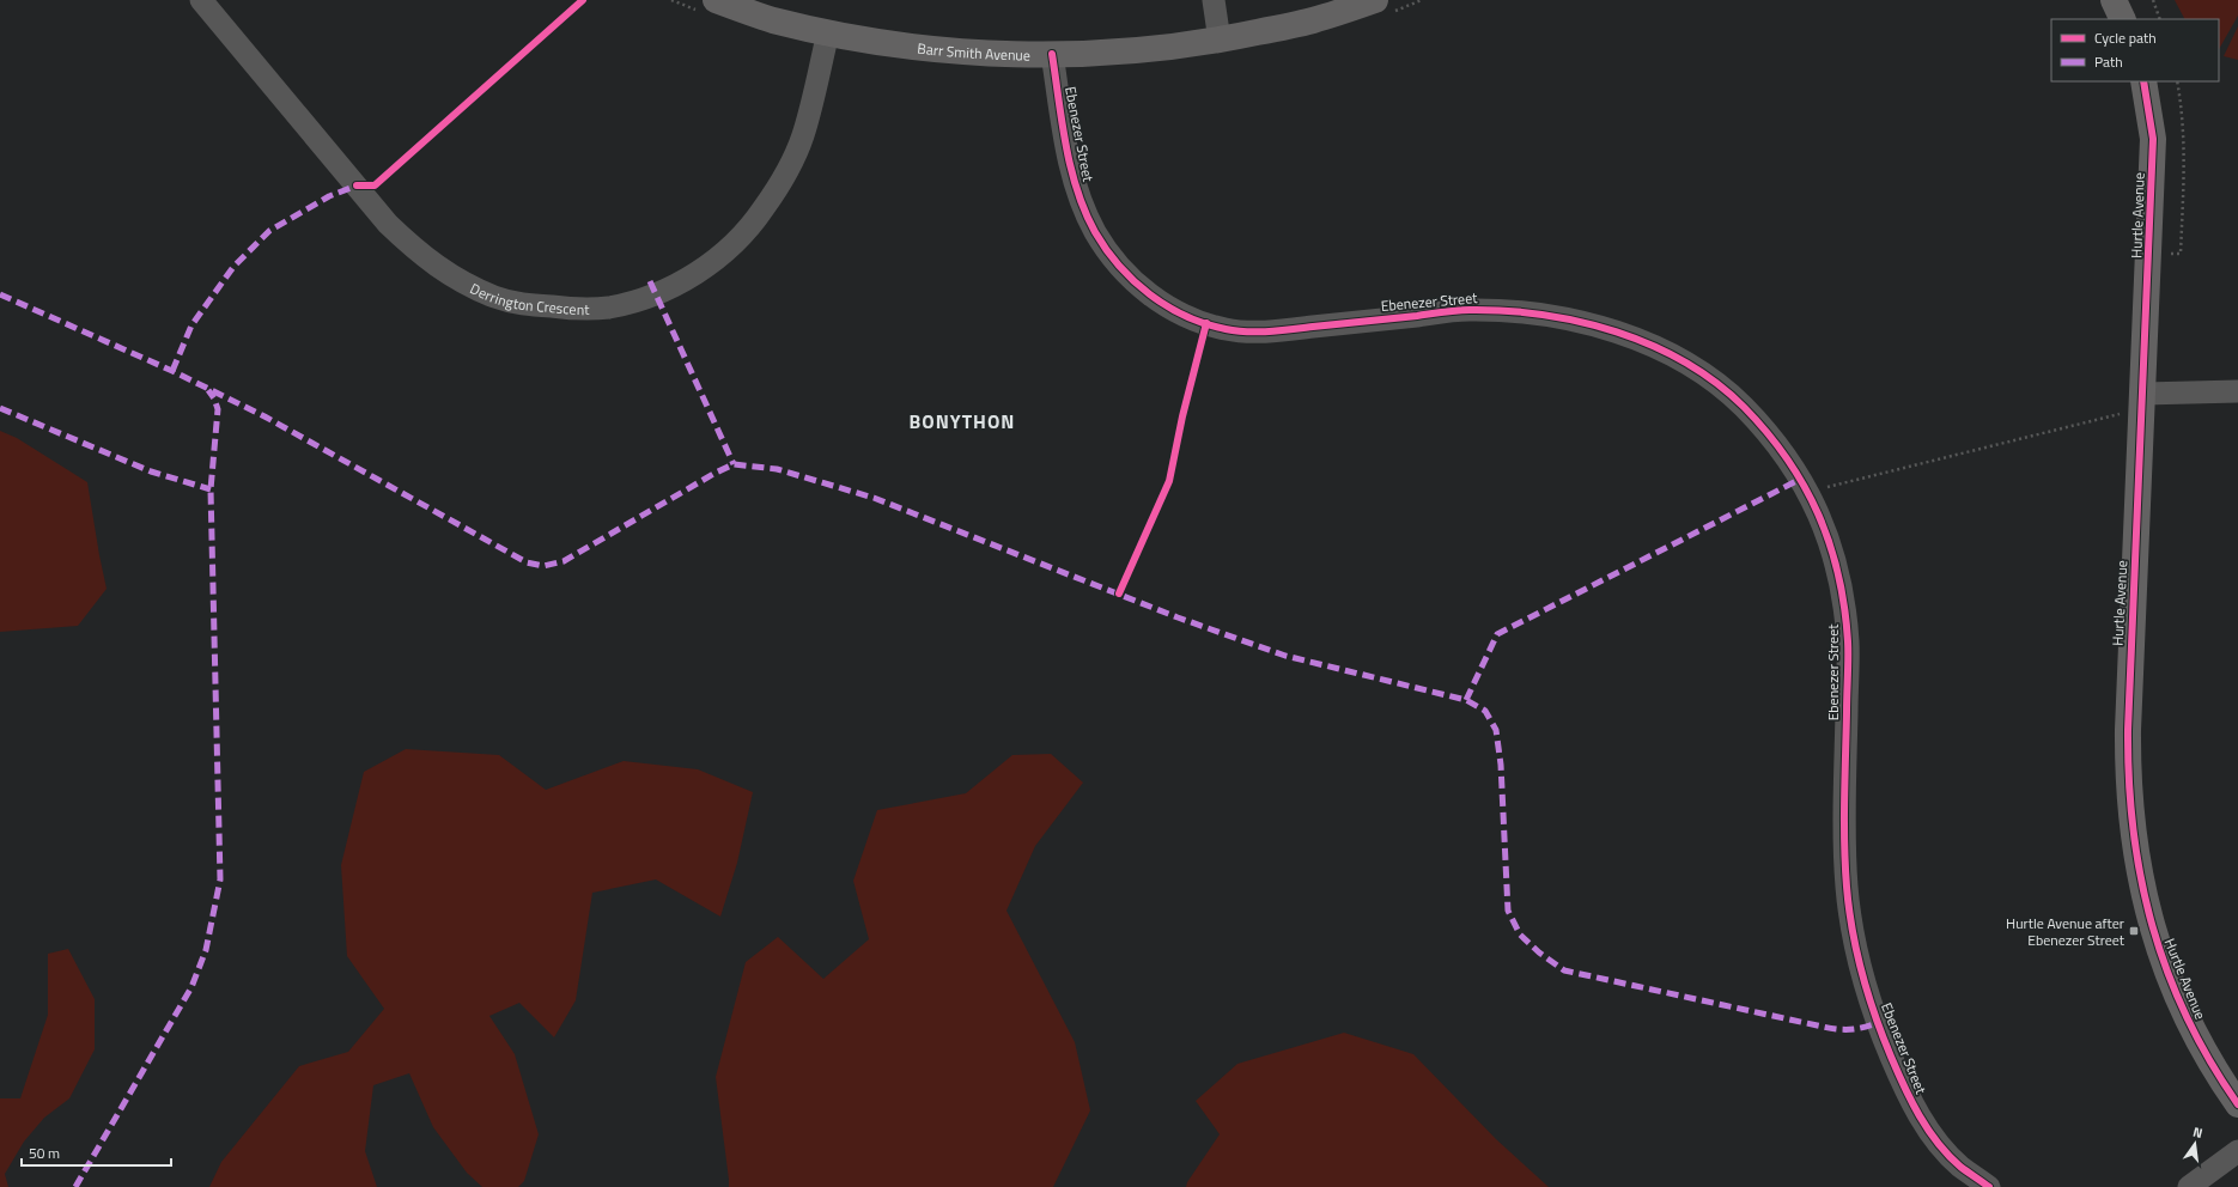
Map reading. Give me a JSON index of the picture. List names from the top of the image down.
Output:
{
  "streets": {
    "street": [
      "Barr Smith Avenue",
      "Ebenezer Street",
      "Hurtle Avenue",
      "Derrington Crescent"
    ]
  },
  "crossings": [
    ["Barr Smith Avenue", "Ebenezer Street"],
    ["Barr Smith Avenue", "Derrington Crescent"]
  ],
  "districts": ["BONYTHON"],
  "places": {
    "transit": ["Hurtle Avenue after Ebenezer Street"]
  },
  "legend": ["Cycle path", "Path"],
  "scale_bar": "50 m",
  "north": "top"
}
